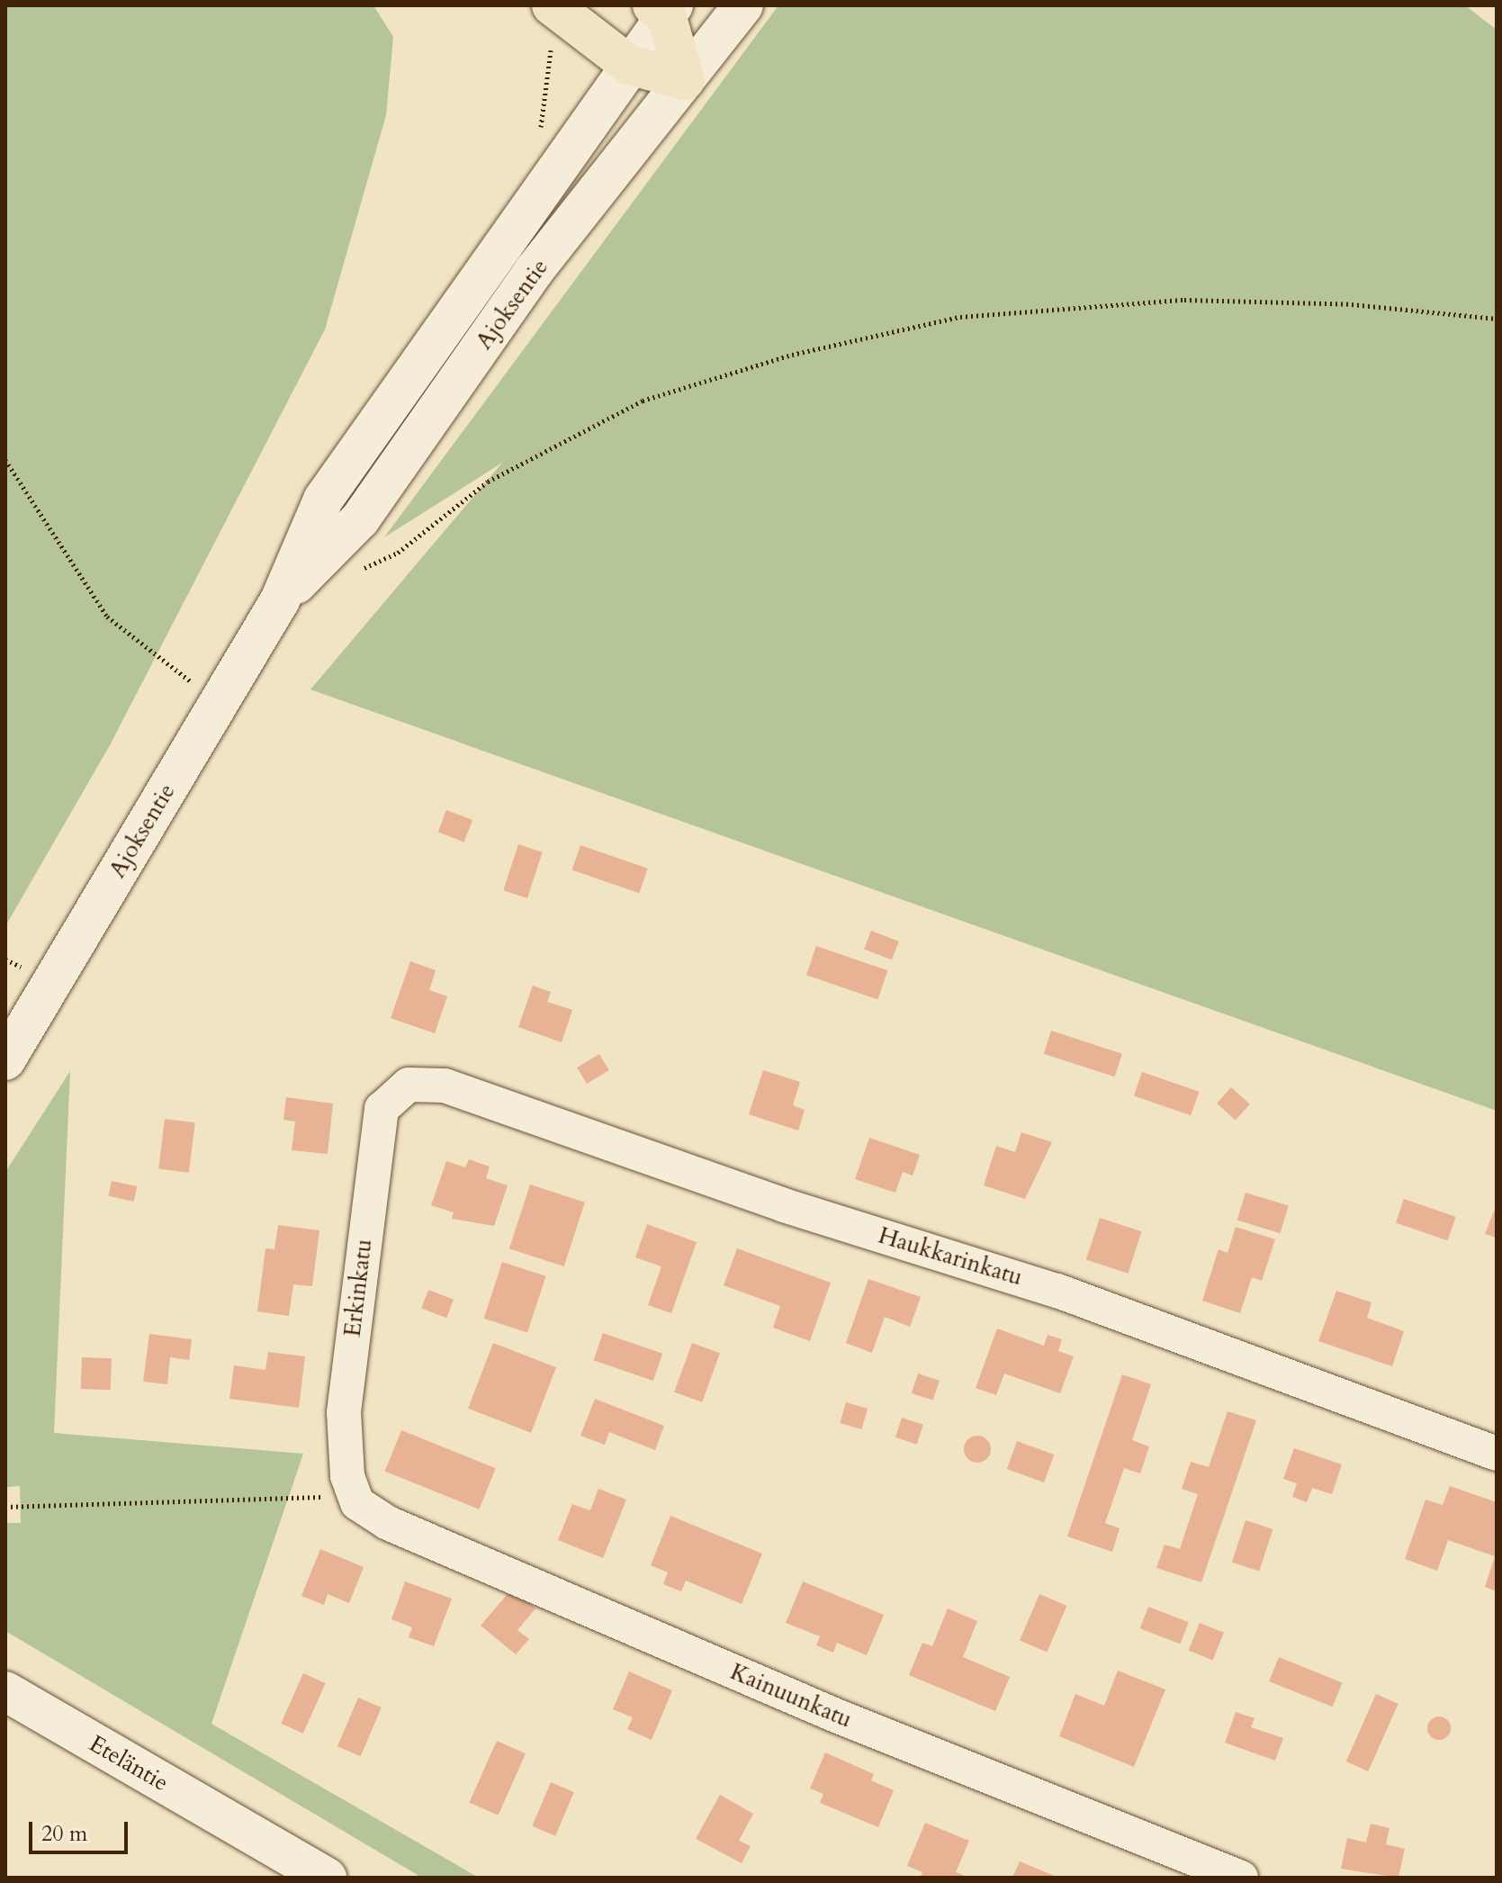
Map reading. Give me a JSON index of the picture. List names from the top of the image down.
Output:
{
  "streets": {
    "main road": ["Ajoksentie", "Eteläntie"],
    "street": ["Haukkarinkatu", "Erkinkatu", "Kainuunkatu"]
  },
  "crossings": [
    ["Haukkarinkatu", "Erkinkatu"],
    ["Erkinkatu", "Kainuunkatu"]
  ],
  "scale_bar": "20 m"
}
